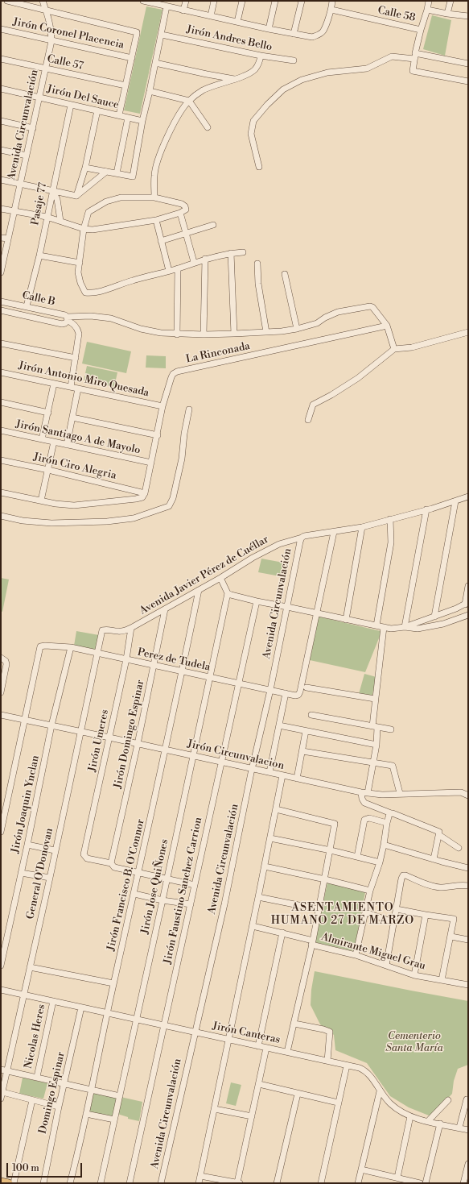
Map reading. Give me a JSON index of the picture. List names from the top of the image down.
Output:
{
  "streets": {
    "street": [
      "Calle 58",
      "Jirón Coronel Placencia",
      "Jirón Andres Bello",
      "Calle 57",
      "Jirón Del Sauce",
      "Avenida Circunvalación",
      "Pasaje 77",
      "Calle B",
      "La Rinconada",
      "Jirón Antonio Miro Quesada",
      "Jirón Santiago A de Mayolo",
      "Jirón Ciro Alegria",
      "Avenida Javier Pérez de Cuéllar",
      "Perez de Tudela",
      "Jirón Domingo Espinar",
      "Jirón Umeres",
      "Jirón Circunvalacion",
      "Jirón Joaquin Ynclan",
      "General O'Donovan",
      "Jirón Francisco B. O'Connor",
      "Jirón Jose QuiÑones",
      "Jirón Faustino Sanchez Carrion",
      "Almirante Miguel Grau",
      "Jirón Canteras",
      "Nicolas Heres",
      "Domingo Espinar"
    ]
  },
  "crossings": [
    ["Jirón Coronel Placencia", "Avenida Circunvalación"],
    ["Calle 57", "Avenida Circunvalación"],
    ["Jirón Del Sauce", "Avenida Circunvalación"],
    ["Jirón Del Sauce", "Pasaje 77"],
    ["Avenida Circunvalación", "Avenida Javier Pérez de Cuéllar"],
    ["Avenida Circunvalación", "Perez de Tudela"],
    ["Avenida Circunvalación", "Jirón Circunvalacion"],
    ["Avenida Circunvalación", "Jirón Canteras"],
    ["Pasaje 77", "Calle B"],
    ["Calle B", "Jirón Antonio Miro Quesada"],
    ["La Rinconada", "Jirón Antonio Miro Quesada"],
    ["La Rinconada", "Jirón Santiago A de Mayolo"],
    ["La Rinconada", "Jirón Ciro Alegria"],
    ["Avenida Javier Pérez de Cuéllar", "Perez de Tudela"],
    ["Avenida Javier Pérez de Cuéllar", "Jirón Domingo Espinar"],
    ["Avenida Javier Pérez de Cuéllar", "Jirón Umeres"],
    ["Avenida Javier Pérez de Cuéllar", "General O'Donovan"],
    ["Avenida Javier Pérez de Cuéllar", "Jirón Francisco B. O'Connor"],
    ["Perez de Tudela", "Jirón Domingo Espinar"],
    ["Perez de Tudela", "Jirón Umeres"],
    ["Perez de Tudela", "Jirón Circunvalacion"],
    ["Perez de Tudela", "Jirón Joaquin Ynclan"],
    ["Perez de Tudela", "General O'Donovan"],
    ["Perez de Tudela", "Jirón Francisco B. O'Connor"],
    ["Perez de Tudela", "Jirón Jose QuiÑones"],
    ["Perez de Tudela", "Jirón Faustino Sanchez Carrion"],
    ["Jirón Domingo Espinar", "Jirón Umeres"],
    ["Jirón Domingo Espinar", "Jirón Circunvalacion"],
    ["Jirón Umeres", "Jirón Circunvalacion"],
    ["Jirón Circunvalacion", "Jirón Joaquin Ynclan"],
    ["Jirón Circunvalacion", "General O'Donovan"],
    ["Jirón Circunvalacion", "Jirón Francisco B. O'Connor"],
    ["Jirón Circunvalacion", "Jirón Jose QuiÑones"],
    ["Jirón Circunvalacion", "Jirón Faustino Sanchez Carrion"],
    ["General O'Donovan", "Jirón Canteras"],
    ["Jirón Francisco B. O'Connor", "Jirón Canteras"],
    ["Jirón Jose QuiÑones", "Jirón Canteras"],
    ["Jirón Faustino Sanchez Carrion", "Jirón Canteras"],
    ["Jirón Canteras", "Nicolas Heres"],
    ["Jirón Canteras", "Domingo Espinar"]
  ],
  "districts": ["ASENTAMIENTO HUMANO 27 DE MARZO"],
  "parks": ["Cementerio Santa María"],
  "scale_bar": "100 m"
}
